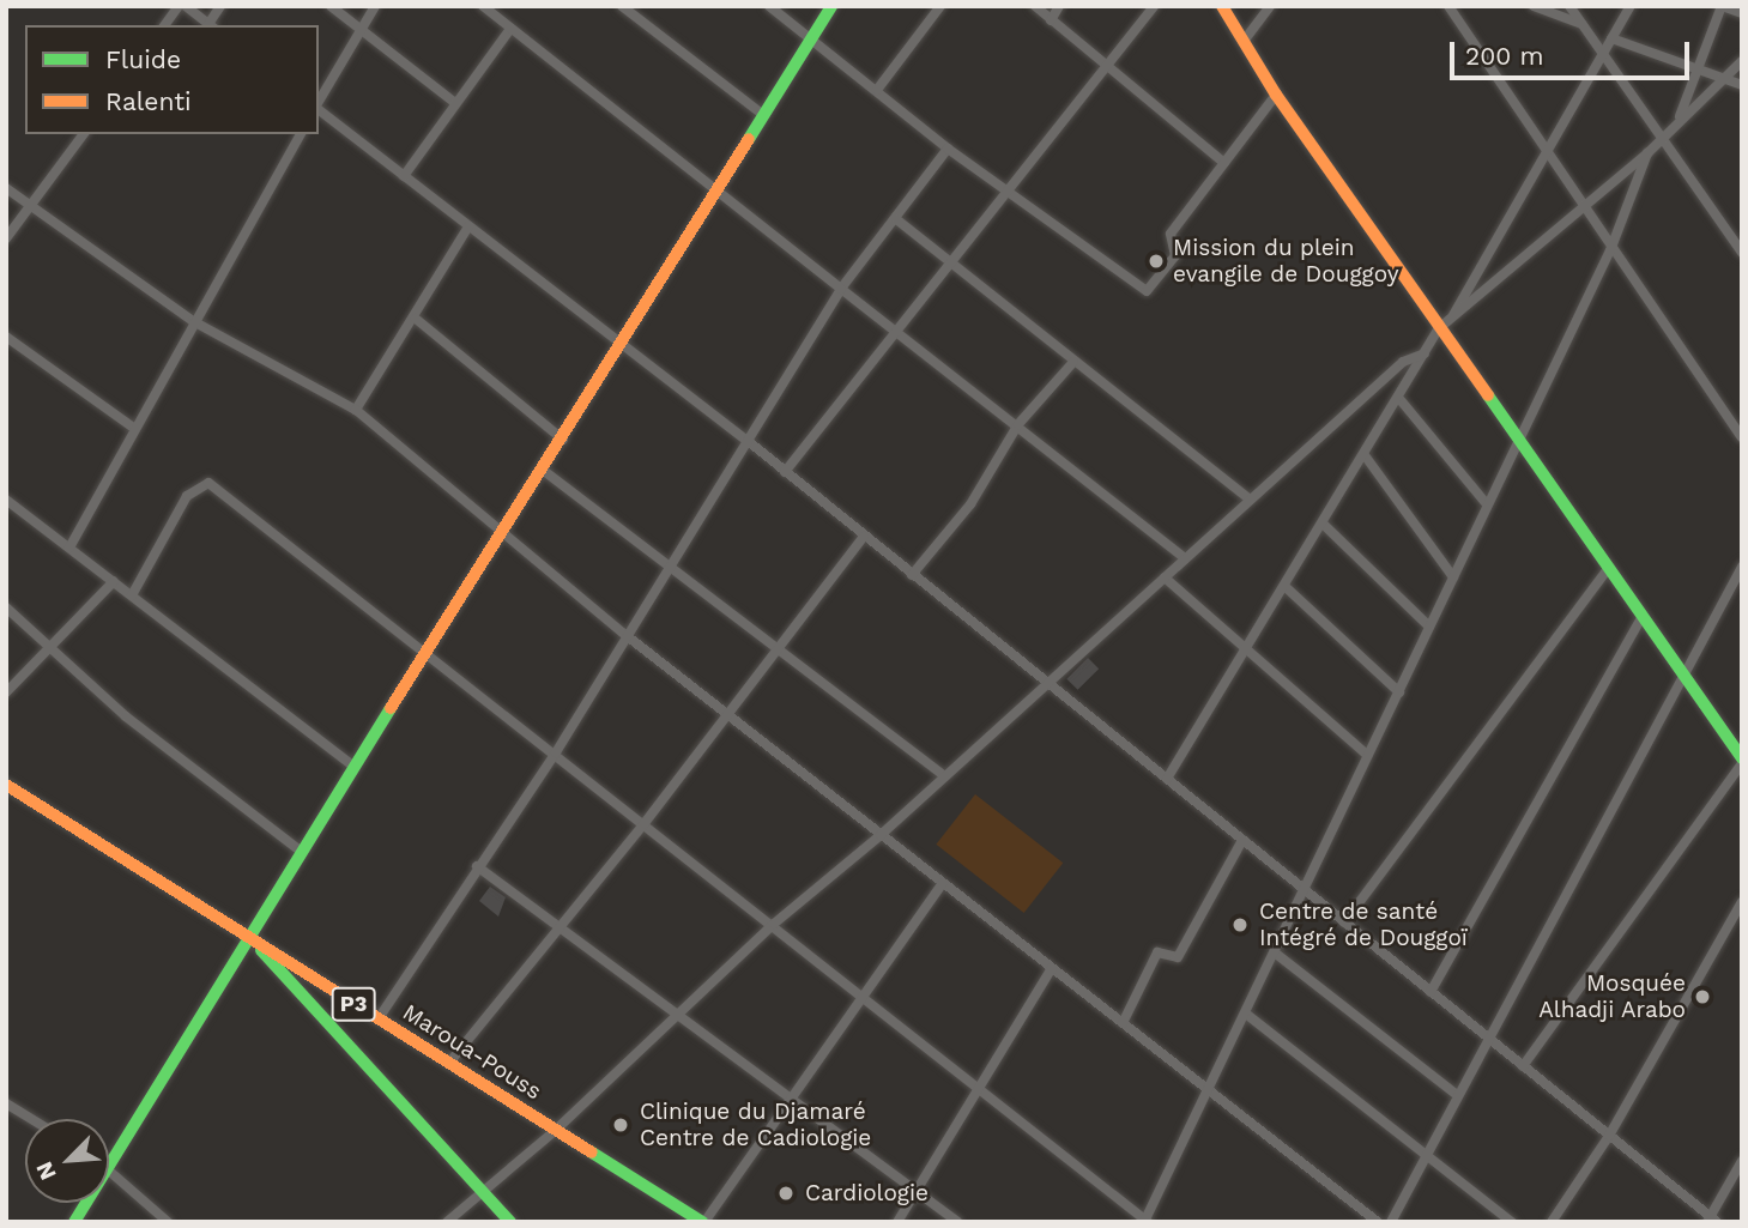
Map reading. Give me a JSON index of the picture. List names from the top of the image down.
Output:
{
  "streets": {
    "street": ["P3", "Maroua-Pouss"]
  },
  "places": [
    "Mission du plein evangile de Douggoy",
    "Centre de santé Intégré de Douggoï",
    "Mosquée Alhadji Arabo",
    "Clinique du Djamaré Centre de Cadiologie",
    "Cardiologie"
  ],
  "legend": ["Fluide", "Ralenti"],
  "scale_bar": "200 m",
  "north": "bottom left"
}
